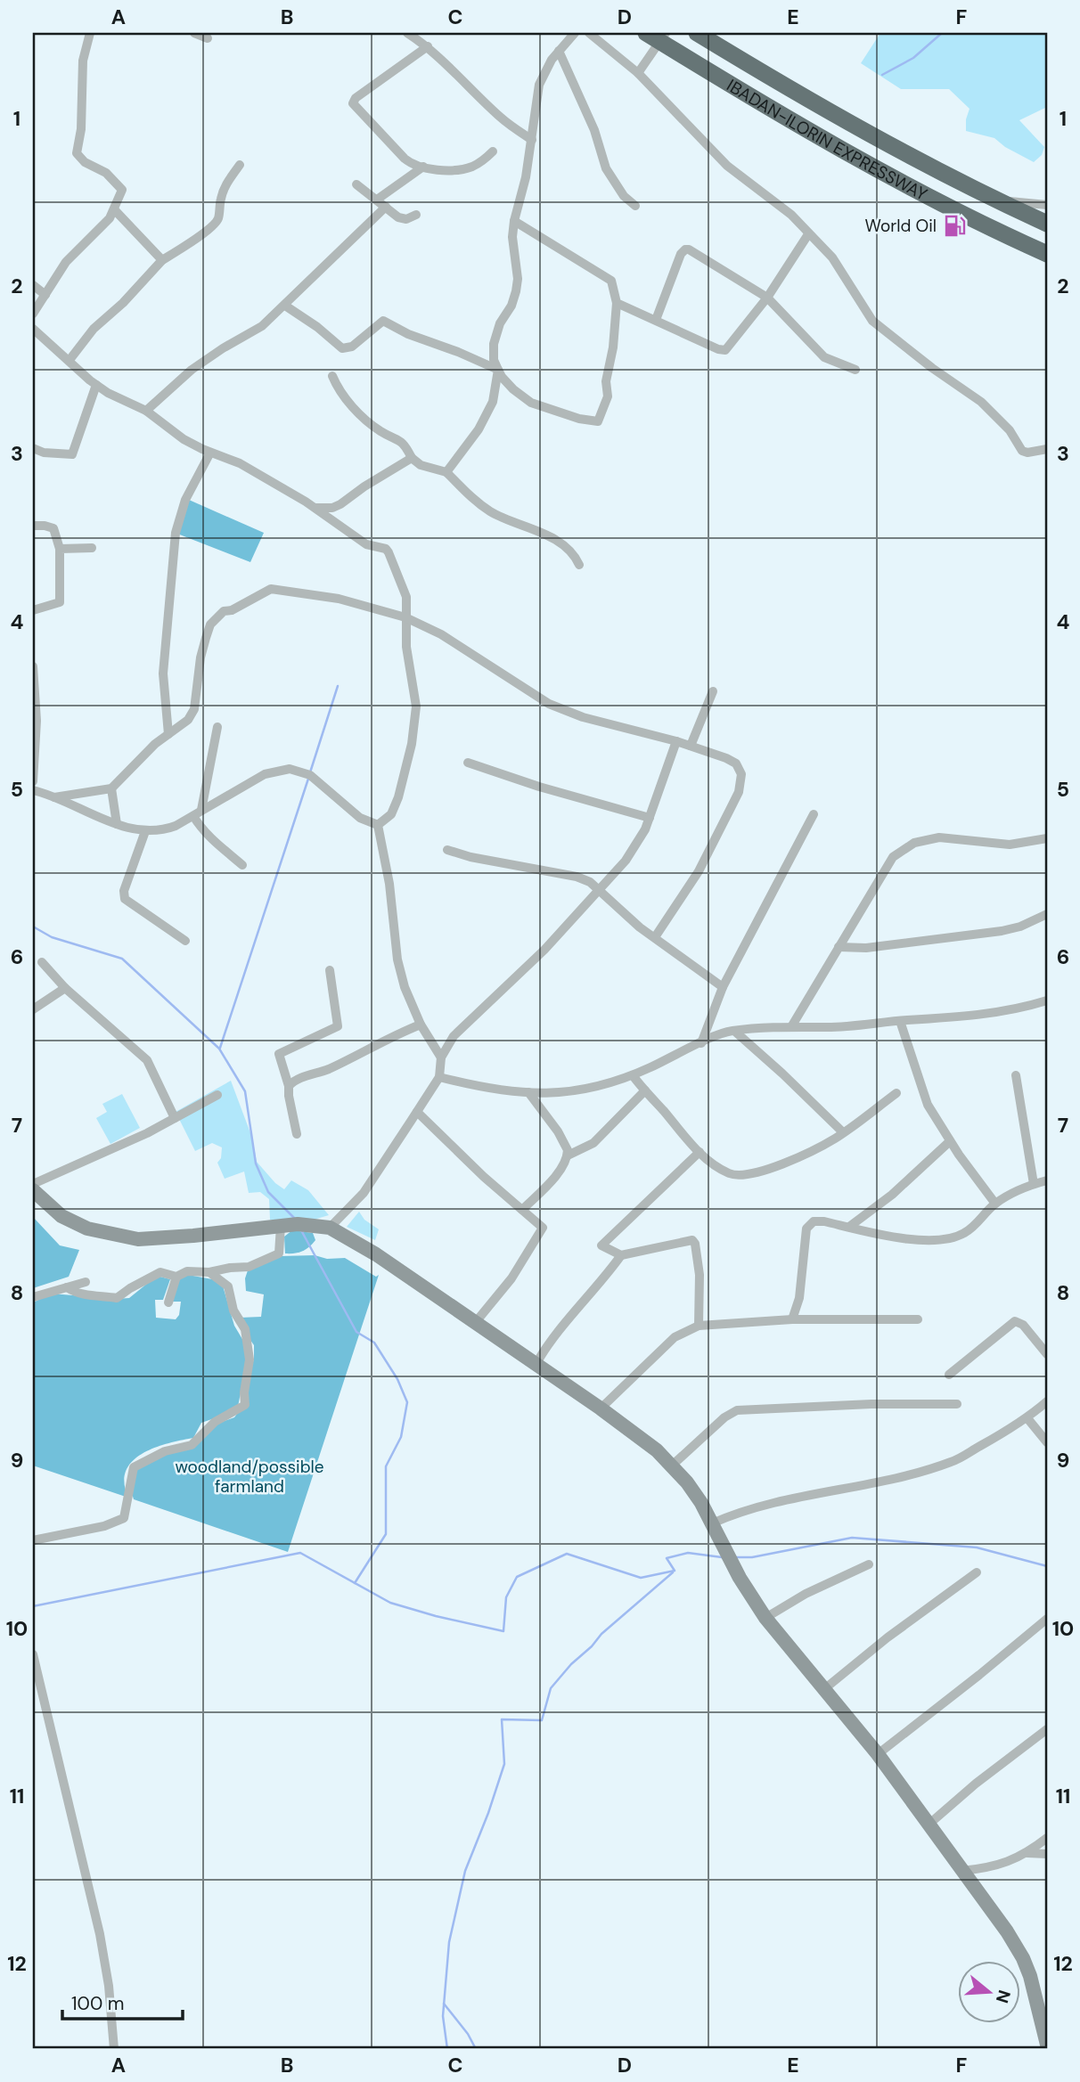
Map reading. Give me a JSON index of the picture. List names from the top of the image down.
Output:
{
  "streets": {
    "highway": ["IBADAN-ILORIN EXPRESSWAY"]
  },
  "parks": ["woodland/possible farmland"],
  "places": {
    "fuel station": ["World Oil"]
  },
  "scale_bar": "100 m",
  "north": "right",
  "grid": {
    "columns": [
      "A",
      "B",
      "C",
      "D",
      "E",
      "F"
    ],
    "rows": [
      "1",
      "2",
      "3",
      "4",
      "5",
      "6",
      "7",
      "8",
      "9",
      "10",
      "11",
      "12"
    ]
  }
}
